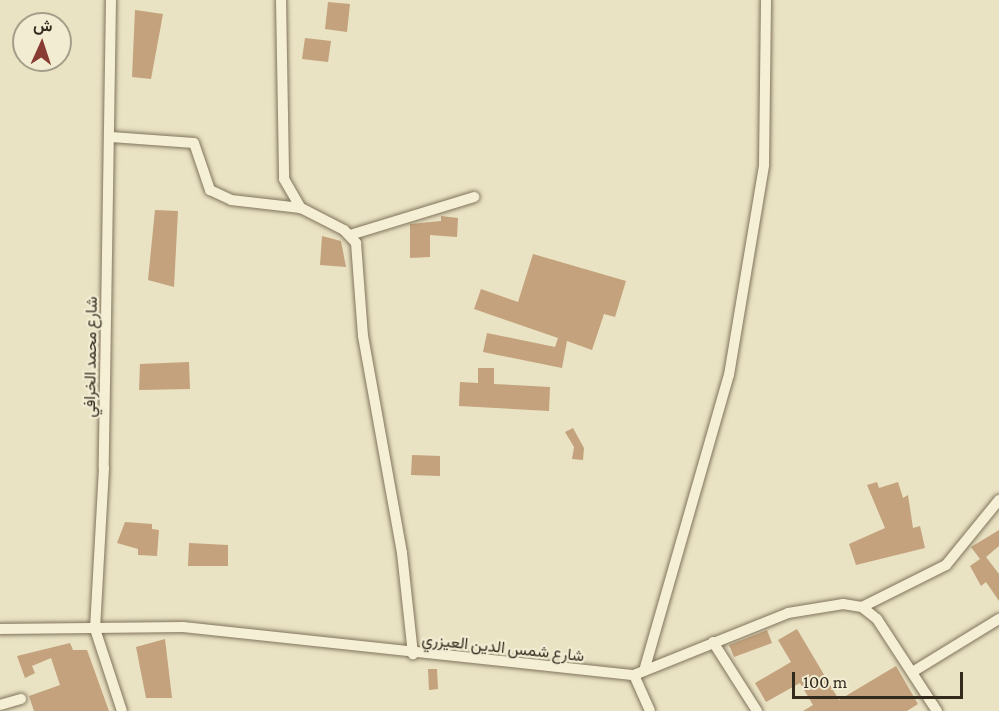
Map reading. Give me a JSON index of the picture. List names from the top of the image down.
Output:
{
  "streets": {
    "street": ["شارع محمد الخرافي", "شارع شمس الدين العيزري"]
  },
  "crossings": [
    ["شارع محمد الخرافي", "شارع شمس الدين العيزري"]
  ],
  "scale_bar": "100 m",
  "north": "top"
}
